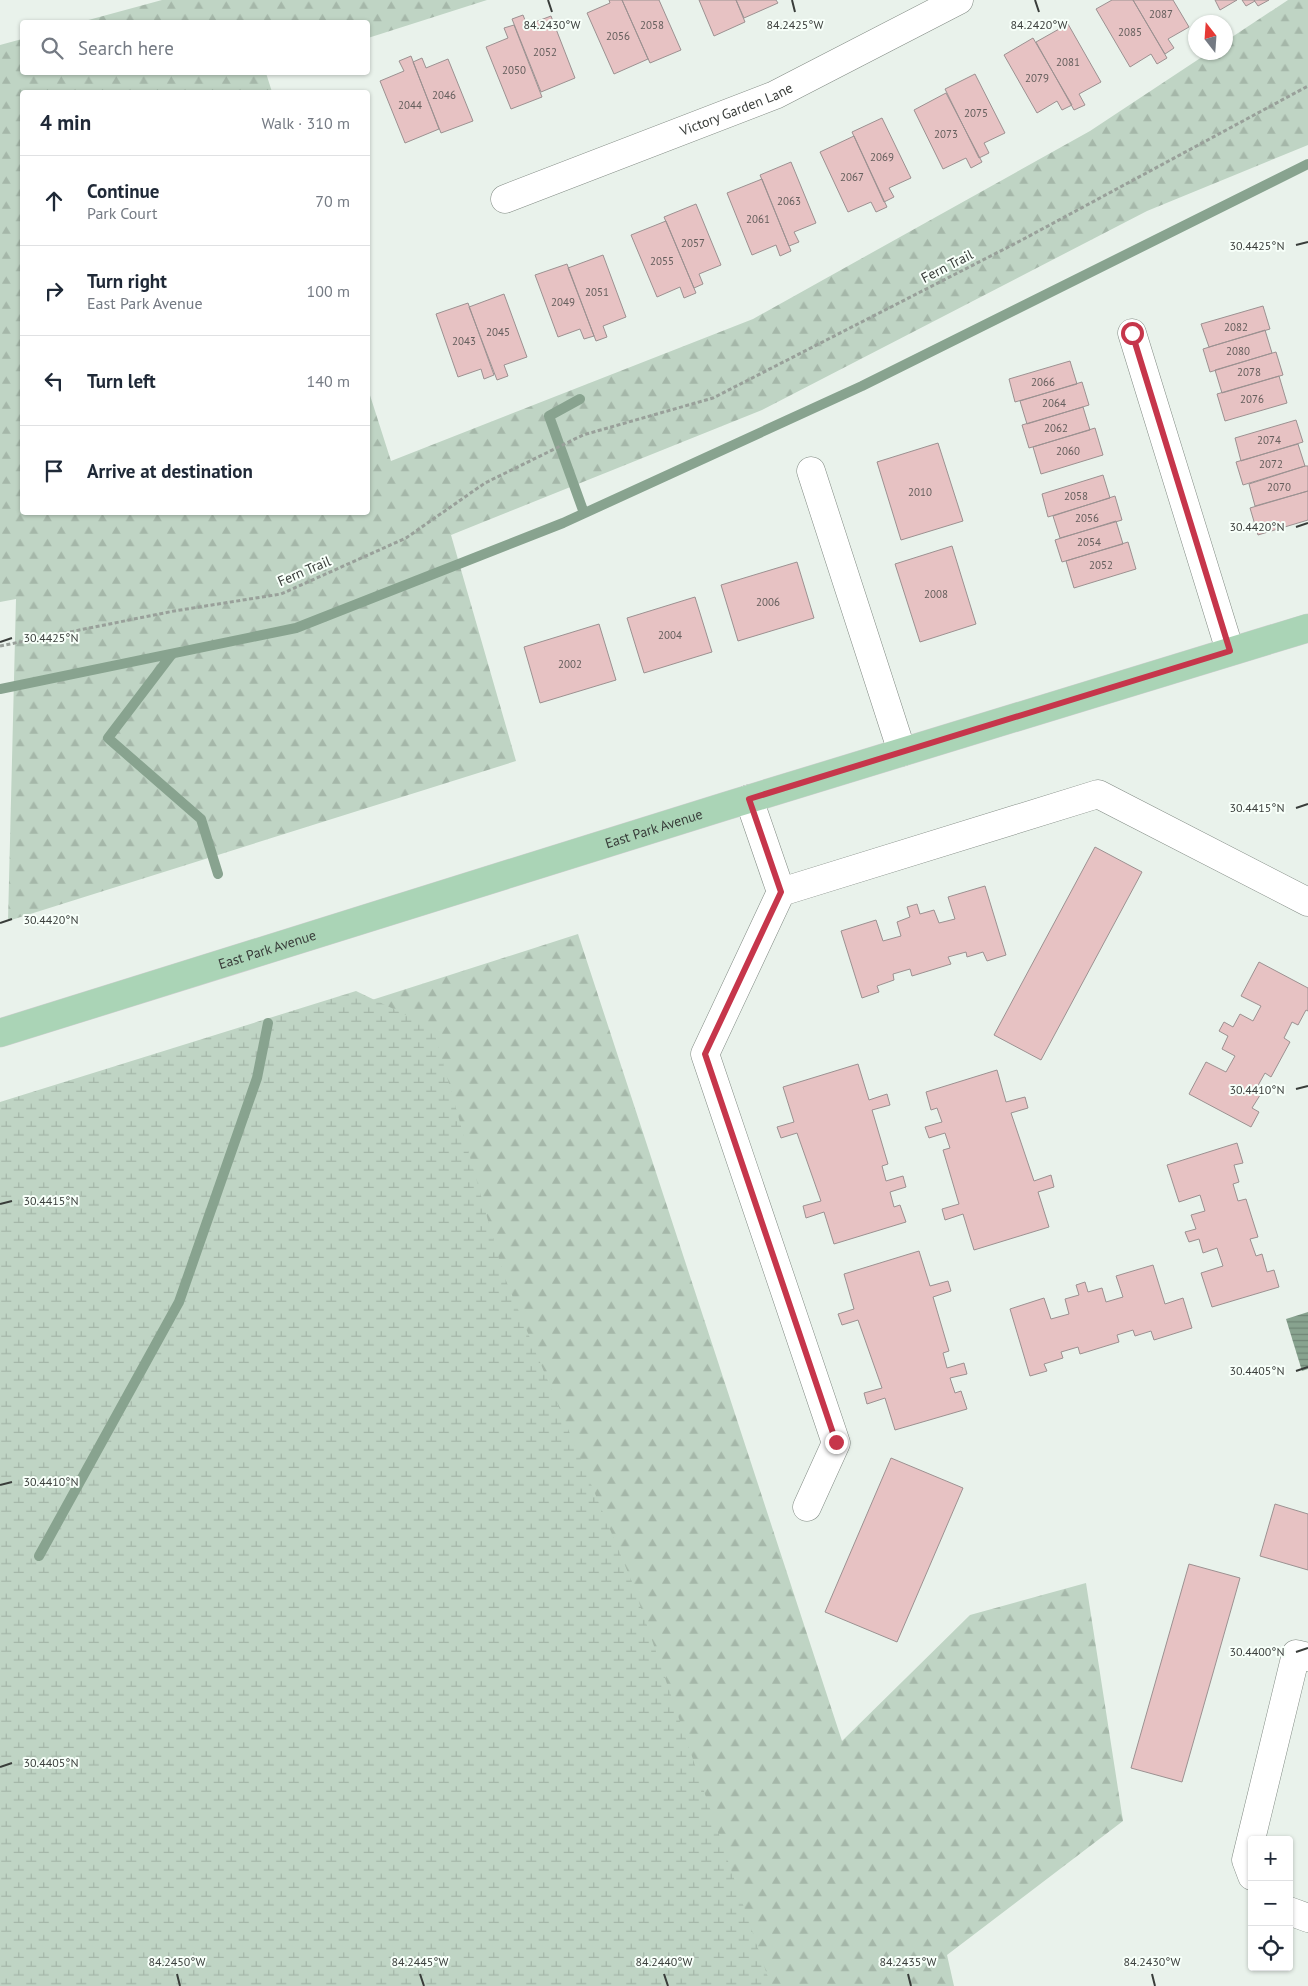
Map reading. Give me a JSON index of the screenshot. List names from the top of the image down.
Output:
{
  "streets": {
    "main road": ["East Park Avenue"],
    "street": ["Victory Garden Lane"],
    "path": ["Fern Trail"]
  },
  "house_numbers": [
    "2087",
    "2058",
    "2085",
    "2056",
    "2052",
    "2081",
    "2050",
    "2079",
    "2046",
    "2044",
    "2075",
    "2073",
    "2069",
    "2067",
    "2063",
    "2061",
    "2057",
    "2055",
    "2051",
    "2049",
    "2082",
    "2045",
    "2043",
    "2080",
    "2078",
    "2066",
    "2076",
    "2064",
    "2062",
    "2074",
    "2060",
    "2072",
    "2070",
    "2010",
    "2058",
    "2056",
    "2054",
    "2052",
    "2008",
    "2006",
    "2004",
    "2002"
  ],
  "north": "top",
  "page": {
    "search": "Search here",
    "heading": ["4 min", "Walk · 310 m"],
    "list": [
      ["Continue", "Park Court", "70 m"],
      ["Turn right", "East Park Avenue", "100 m"],
      ["Turn left", "140 m"],
      "Arrive at destination"
    ],
    "map_buttons": ["+", "−"]
  },
  "coordinates": [
    "84.2430°W",
    "84.2425°W",
    "84.2420°W",
    "30.4425°N",
    "30.4420°N",
    "30.4415°N",
    "30.4410°N",
    "30.4405°N",
    "30.4400°N",
    "84.2450°W",
    "84.2445°W",
    "84.2440°W",
    "84.2435°W"
  ]
}
